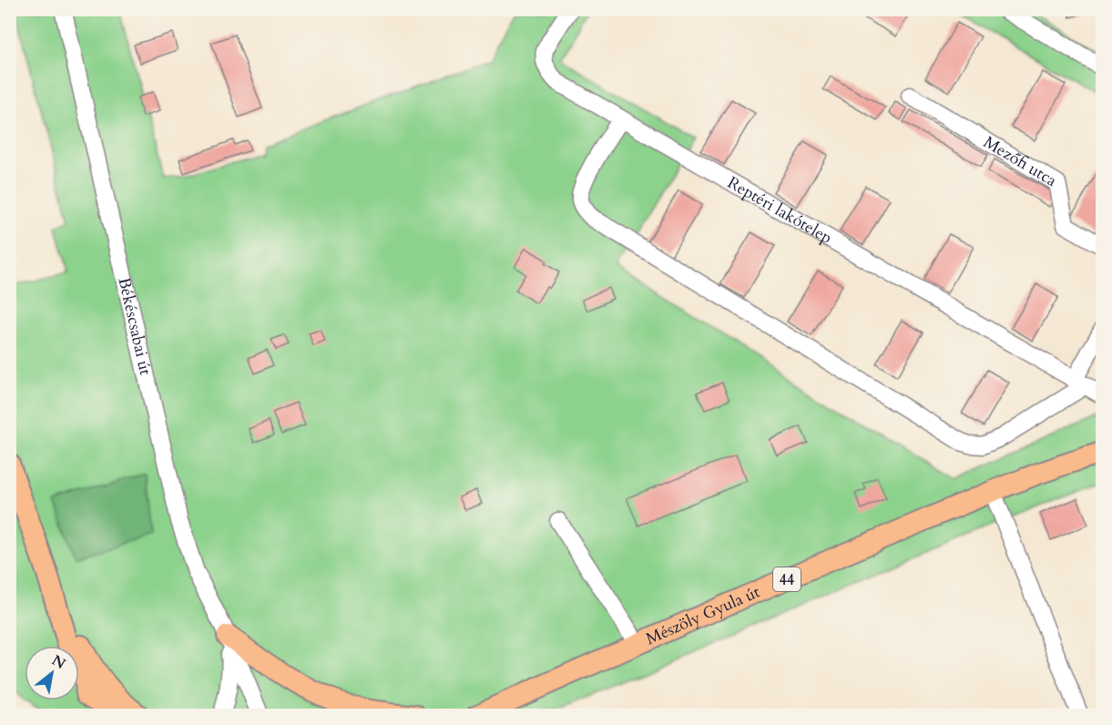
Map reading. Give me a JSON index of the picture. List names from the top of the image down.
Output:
{
  "streets": {
    "main road": ["44", "Mészöly Gyula út"],
    "street": ["Mezőfi utca", "Reptéri lakótelep", "Békéscsabai út"]
  },
  "north": "top right"
}
